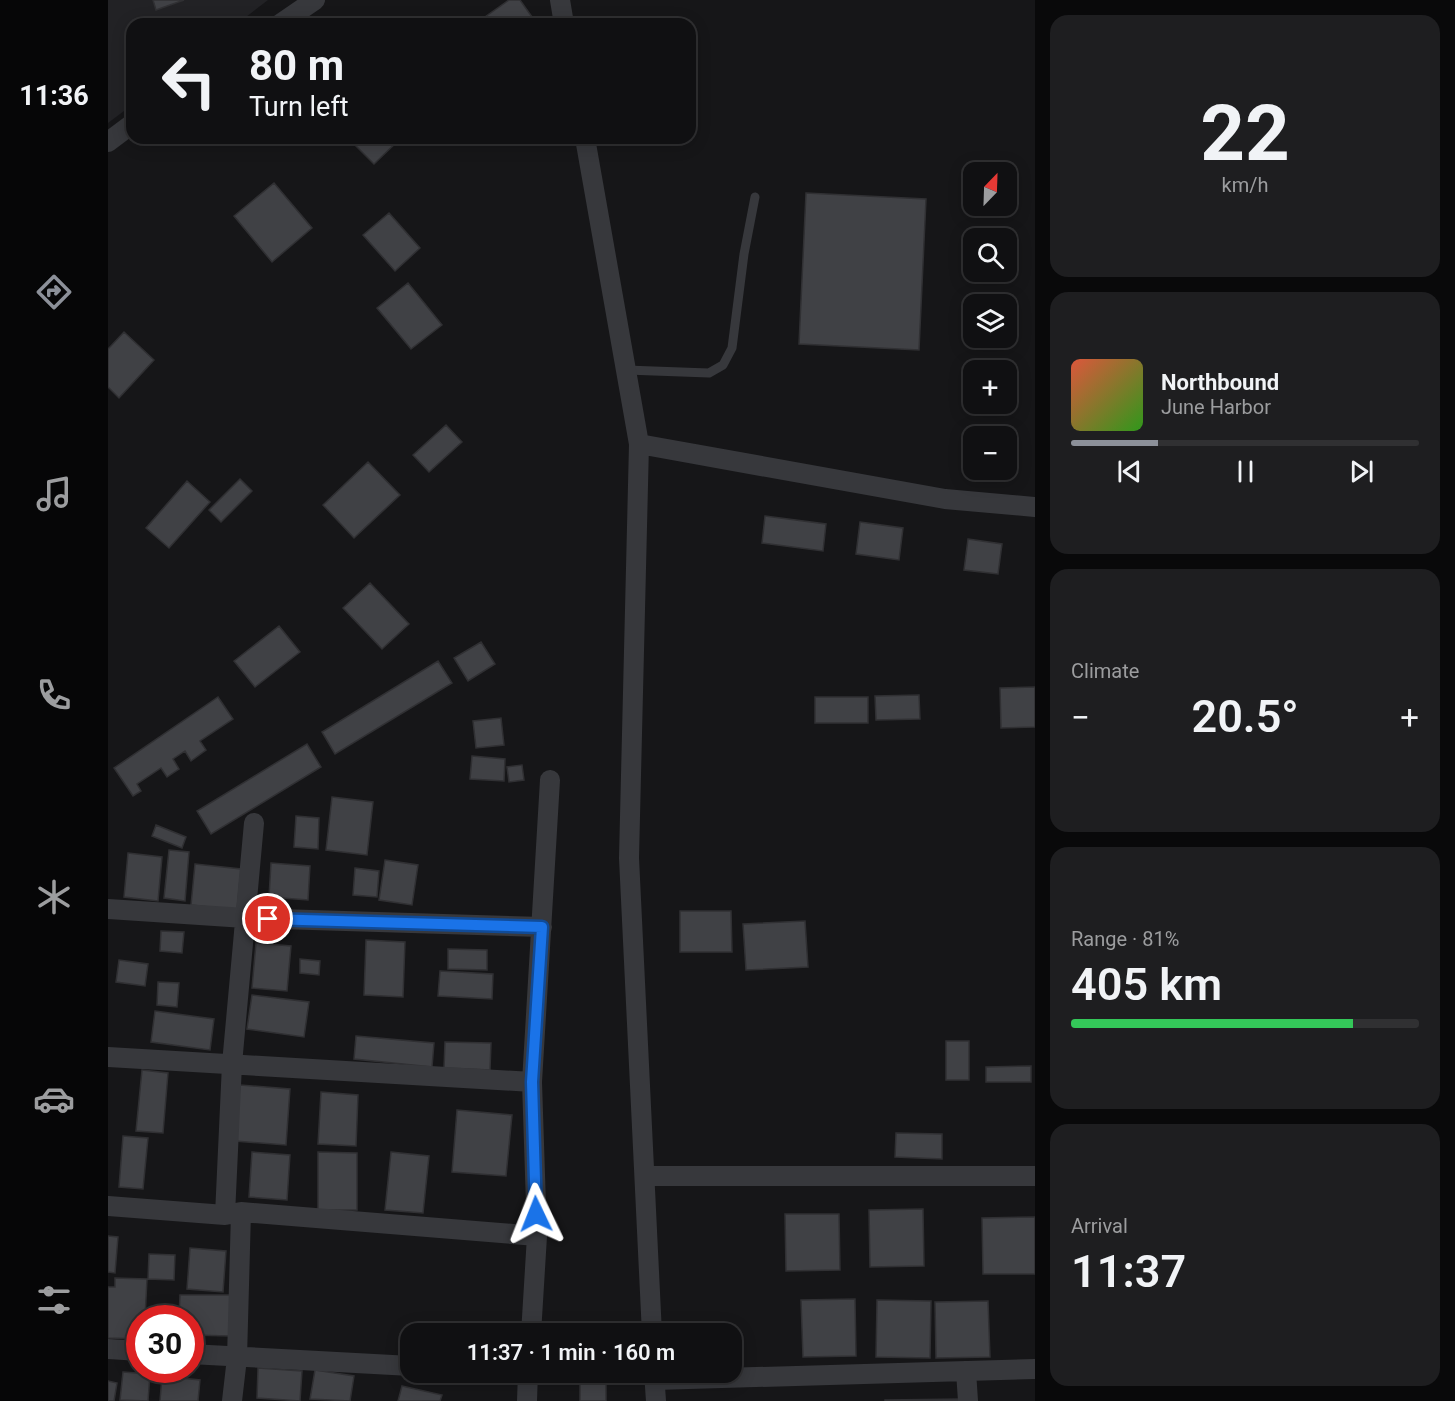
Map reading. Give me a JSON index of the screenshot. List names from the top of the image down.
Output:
{
  "north": "top right",
  "page": {
    "tabs": "11:36",
    "tile": [
      ["22", "km/h"],
      "Climate",
      ["Range · 81%", "405 km"],
      ["Arrival", "11:37"]
    ],
    "turn": ["80 m", "Turn left"],
    "map_buttons": ["+", "−"],
    "song": ["Northbound", "June Harbor"],
    "heat": ["−", "20.5°", "+"],
    "limit": "30",
    "trip": "11:37 · 1 min · 160 m"
  }
}
